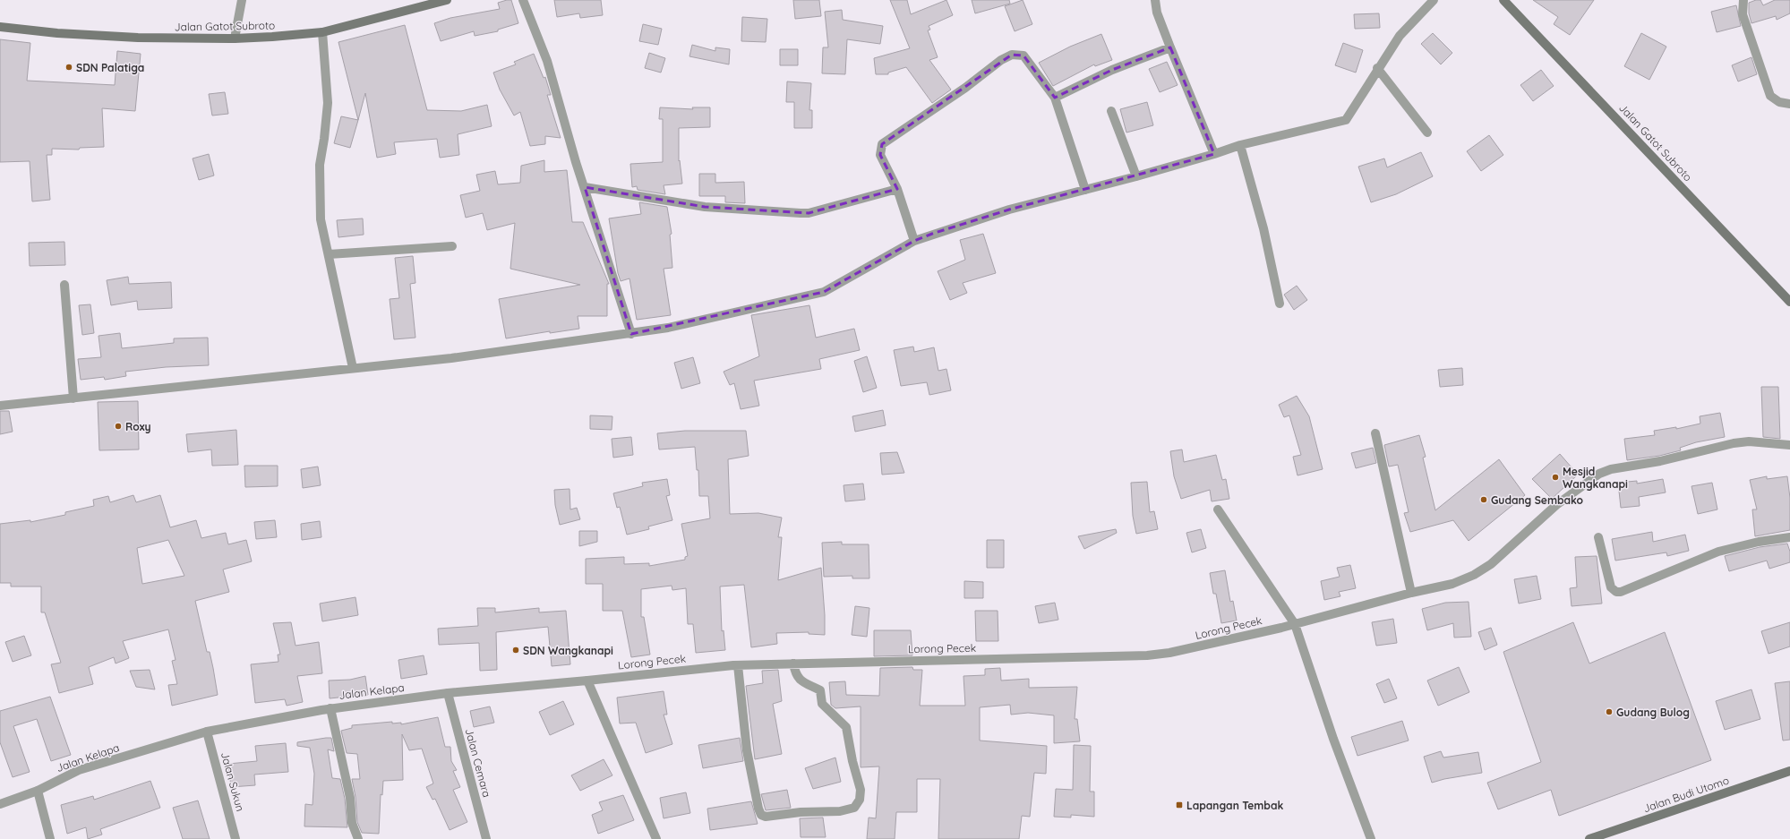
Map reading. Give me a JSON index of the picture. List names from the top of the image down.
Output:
{
  "streets": {
    "main road": ["Jalan Gatot Subroto", "Jalan Budi Utomo"],
    "street": [
      "Lorong Pecek",
      "Jalan Kelapa",
      "Jalan Cemara",
      "Jalan Sukun"
    ]
  },
  "crossings": [
    ["Lorong Pecek", "Jalan Kelapa"],
    ["Jalan Kelapa", "Jalan Cemara"],
    ["Jalan Kelapa", "Jalan Sukun"]
  ],
  "places": {
    "other": [
      "SDN Palatiga",
      "Roxy",
      "Mesjid Wangkanapi",
      "Gudang Sembako",
      "SDN Wangkanapi",
      "Gudang Bulog"
    ],
    "transit": ["Lapangan Tembak"]
  }
}
